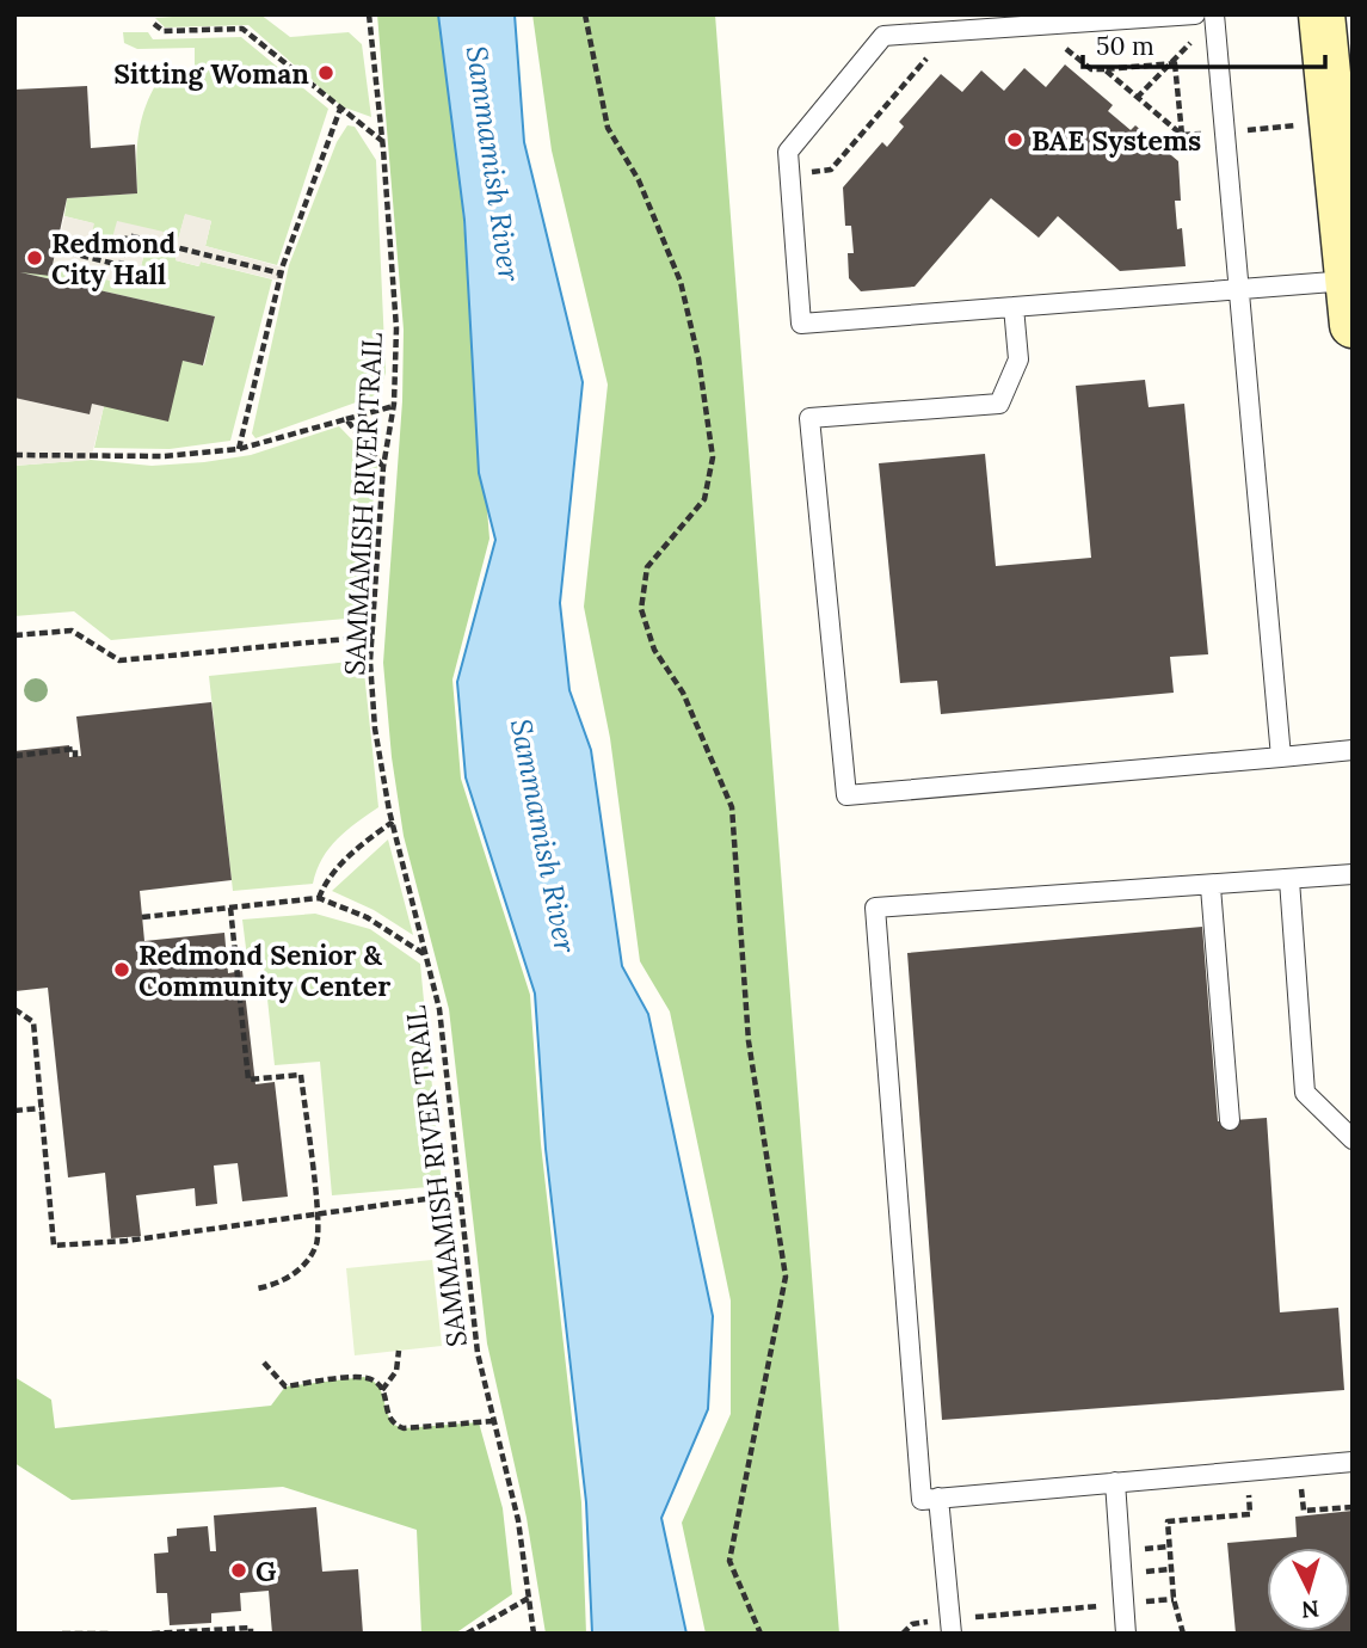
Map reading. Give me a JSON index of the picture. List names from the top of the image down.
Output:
{
  "streets": {
    "path": ["SAMMAMISH RIVER TRAIL"]
  },
  "water": ["Sammamish River"],
  "places": [
    "Sitting Woman",
    "BAE Systems",
    "Redmond City Hall",
    "Redmond Senior & Community Center",
    "G"
  ],
  "scale_bar": "50 m",
  "north": "bottom"
}
